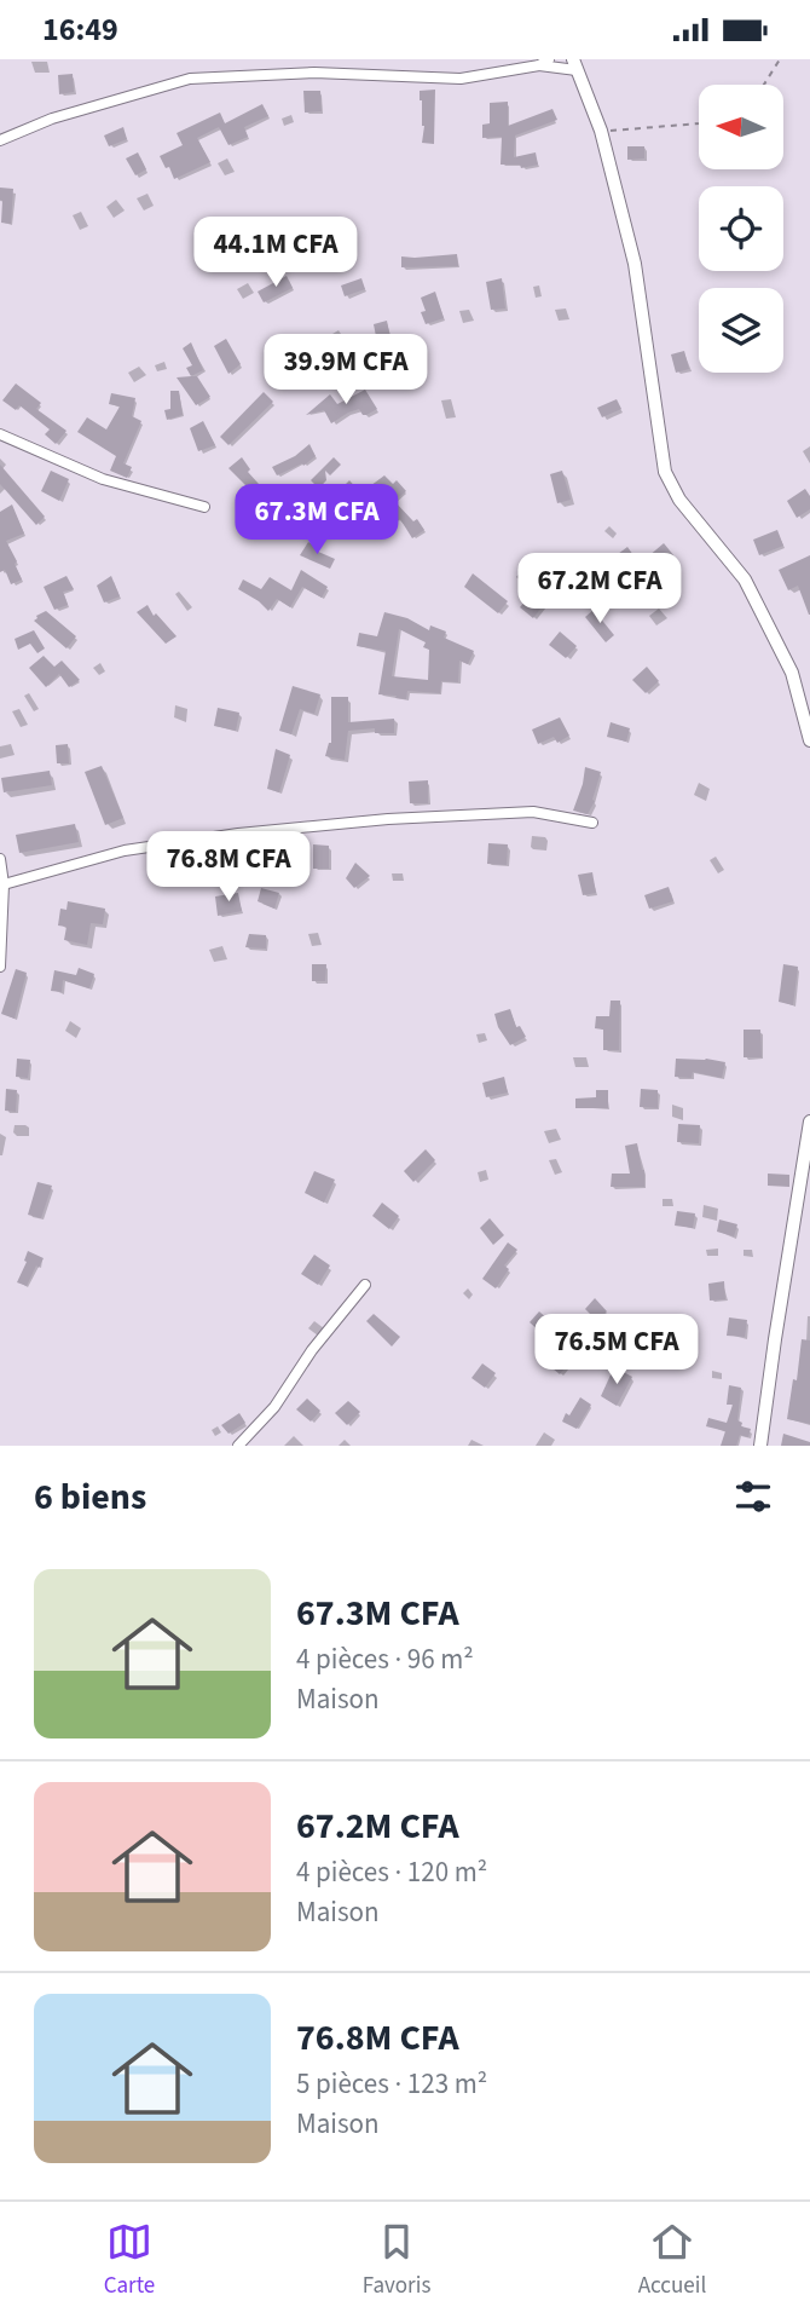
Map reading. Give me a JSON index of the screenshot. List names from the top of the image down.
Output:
{
  "north": "left",
  "page": {
    "status": "16:49",
    "price": [
      "44.1M CFA",
      "39.9M CFA",
      "67.3M CFA",
      "67.2M CFA",
      "76.8M CFA",
      "76.5M CFA"
    ],
    "heading": "6 biens",
    "list": [
      {
        "name": "67.3M CFA",
        "note": "4 pièces · 96 m² · Maison"
      },
      {
        "name": "67.2M CFA",
        "note": "4 pièces · 120 m² · Maison"
      },
      {
        "name": "76.8M CFA",
        "note": "5 pièces · 123 m² · Maison"
      }
    ],
    "tabs": ["Carte", "Favoris", "Accueil"]
  }
}
